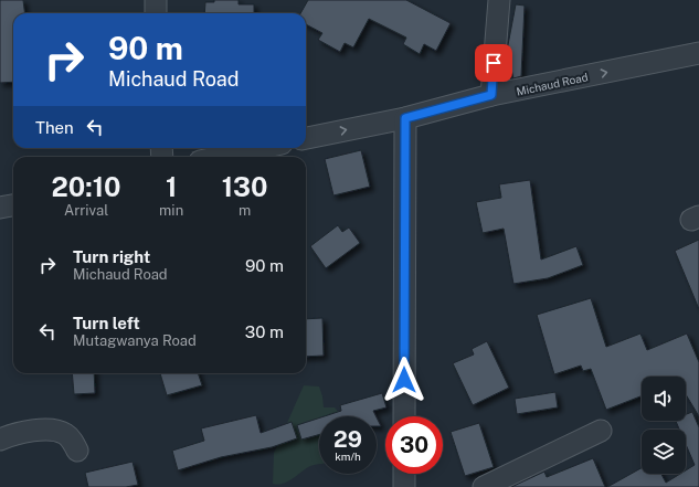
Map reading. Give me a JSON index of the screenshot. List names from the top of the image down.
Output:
{
  "streets": {
    "street": ["Michaud Road"]
  },
  "one_way": ["Michaud Road"],
  "page": {
    "turn": ["90 m", "Michaud Road"],
    "then": "Then",
    "eta": [
      "20:10",
      "Arrival",
      "1",
      "min",
      "130",
      "m"
    ],
    "list": [
      {
        "name": "Turn right",
        "note": "Michaud Road",
        "value": "90 m"
      },
      {
        "name": "Turn left",
        "note": "Mutagwanya Road",
        "value": "30 m"
      }
    ],
    "speed": "29 km/h",
    "limit": "30"
  }
}
